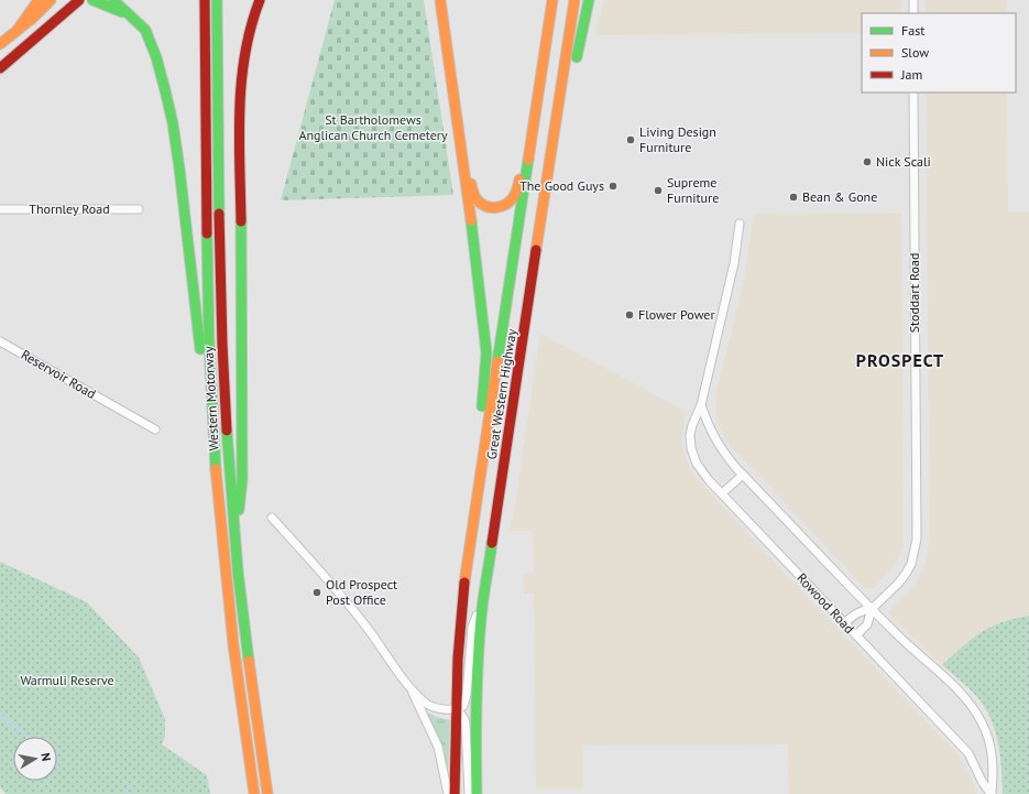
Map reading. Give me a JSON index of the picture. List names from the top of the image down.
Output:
{
  "streets": {
    "main road": ["Great Western Highway", "Western Motorway"],
    "street": [
      "Thornley Road",
      "Stoddart Road",
      "Reservoir Road",
      "Rowood Road"
    ]
  },
  "crossings": [
    ["Stoddart Road", "Rowood Road"]
  ],
  "districts": ["PROSPECT"],
  "parks": ["St Bartholomews Anglican Church Cemetery", "Warmuli Reserve"],
  "places": [
    "Living Design Furniture",
    "Nick Scali",
    "The Good Guys",
    "Supreme Furniture",
    "Bean & Gone",
    "Flower Power",
    "Old Prospect Post Office"
  ],
  "legend": ["Fast", "Slow", "Jam"],
  "north": "right"
}
